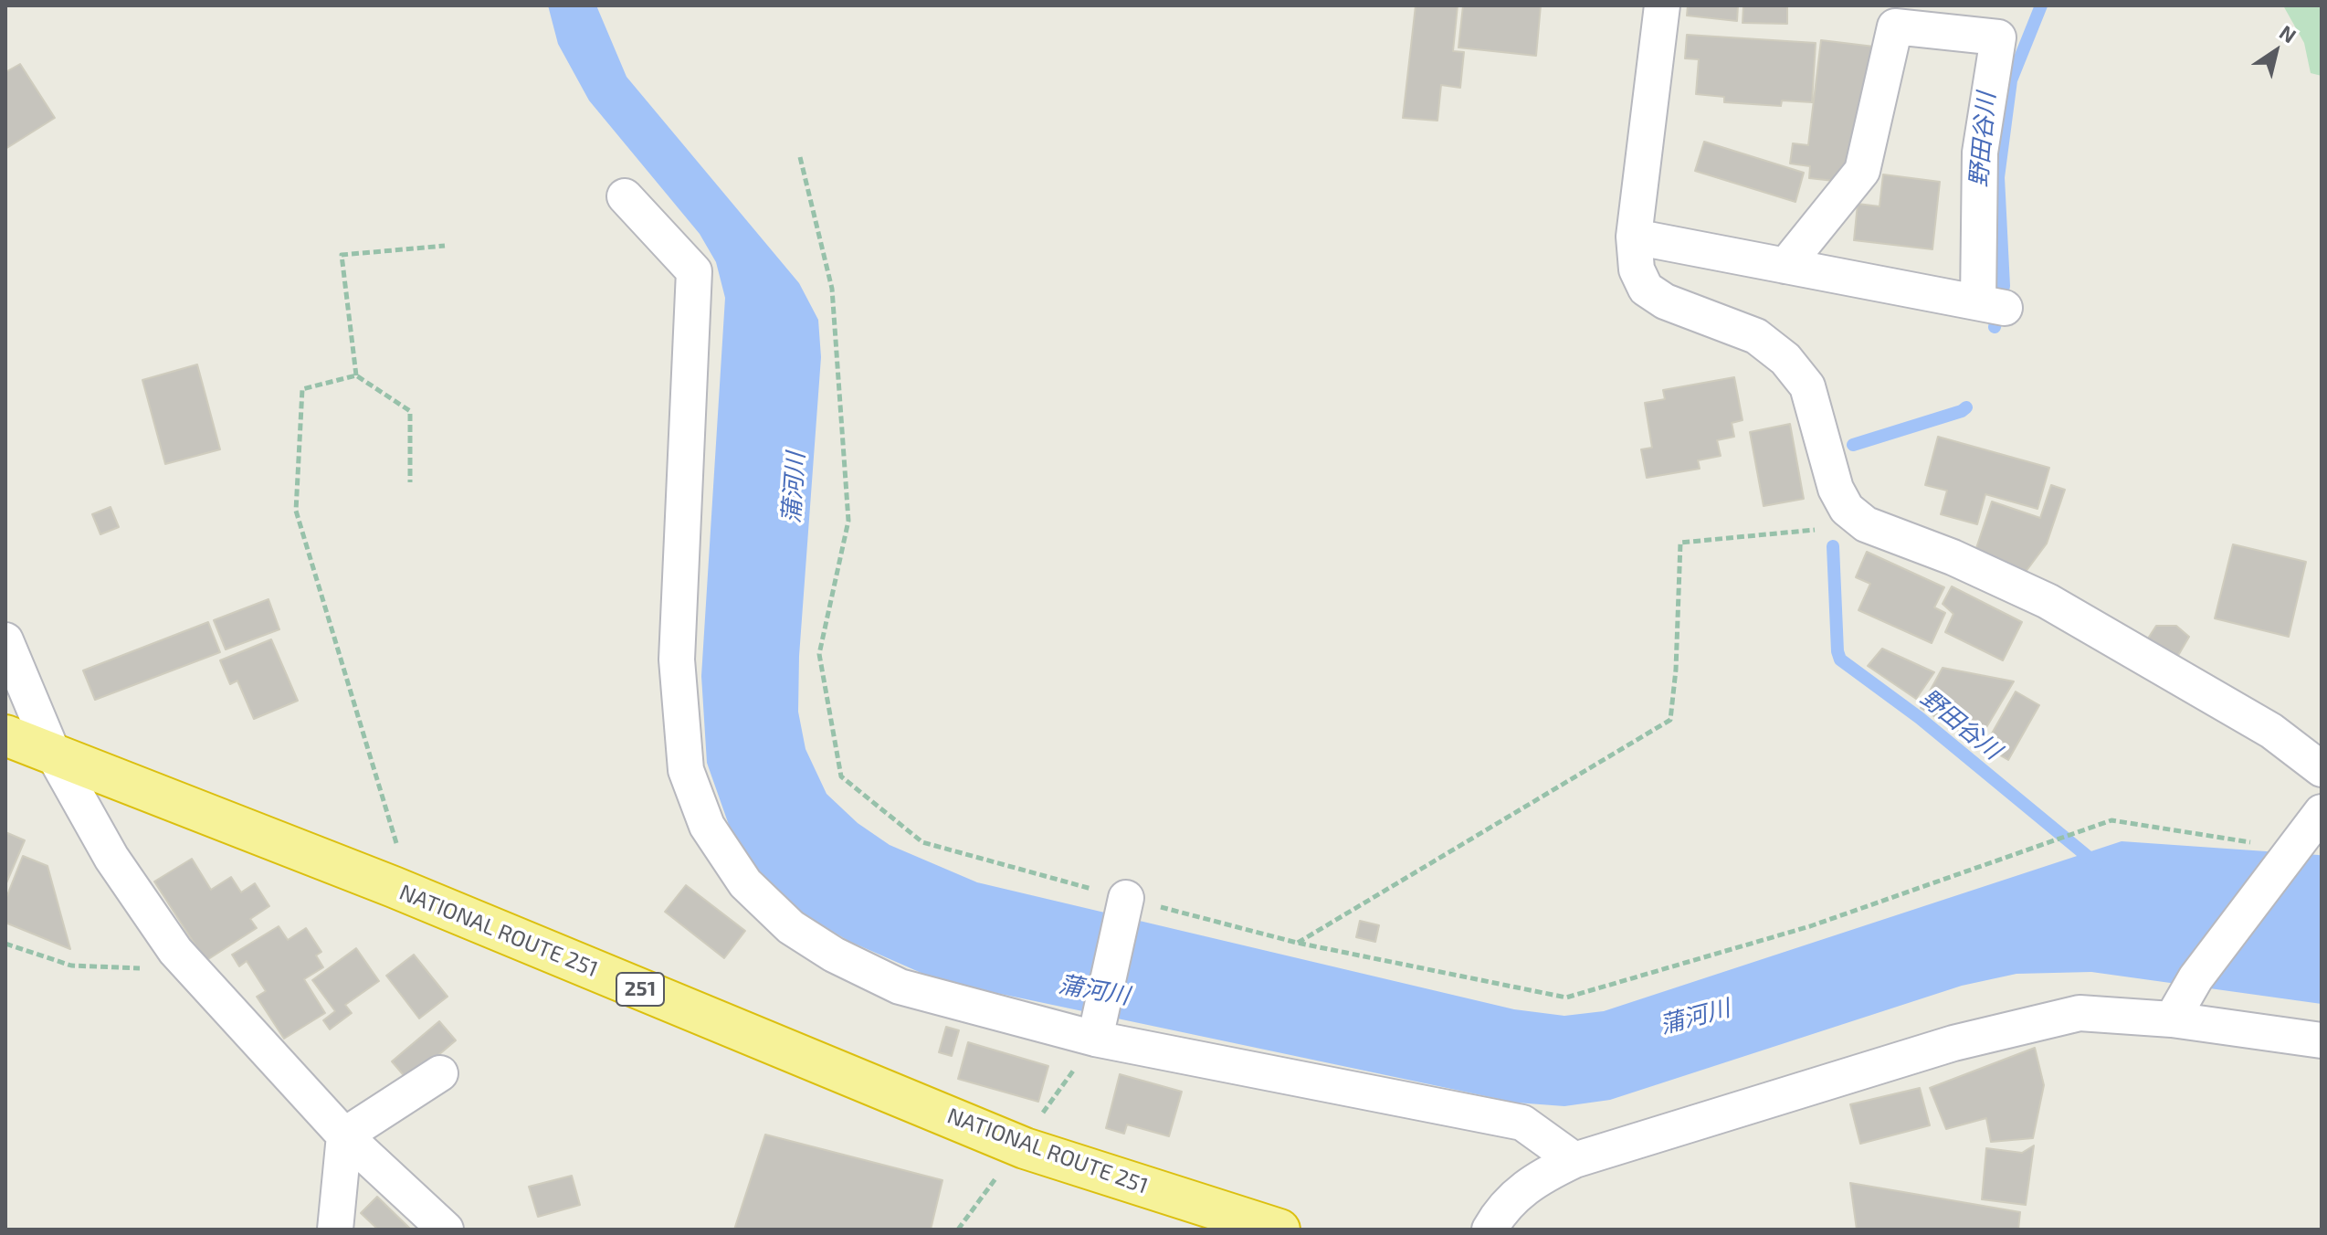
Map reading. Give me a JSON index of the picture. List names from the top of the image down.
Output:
{
  "streets": {
    "highway": ["NATIONAL ROUTE 251", "251"]
  },
  "water": ["野田谷川", "蒲河川"],
  "north": "top right"
}
